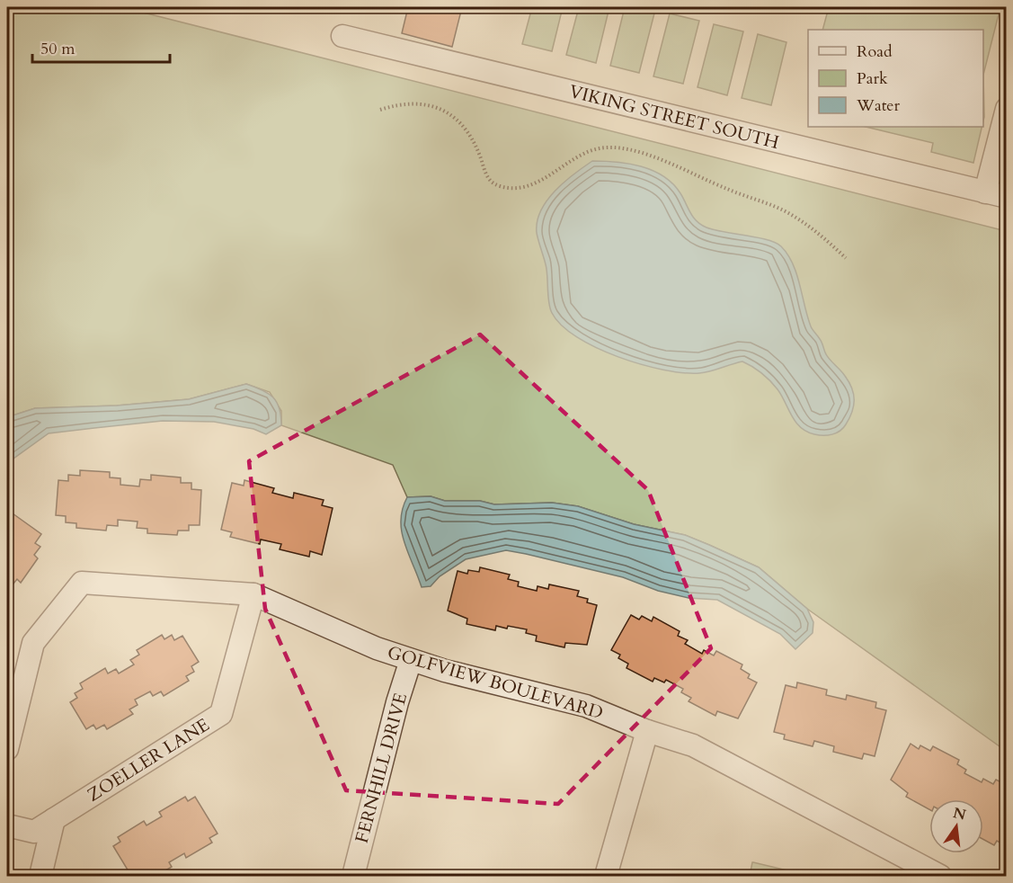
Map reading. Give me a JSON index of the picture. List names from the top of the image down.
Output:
{
  "streets": {
    "street": [
      "VIKING STREET SOUTH",
      "GOLFVIEW BOULEVARD",
      "ZOELLER LANE",
      "FERNHILL DRIVE"
    ]
  },
  "crossings": [
    ["GOLFVIEW BOULEVARD", "ZOELLER LANE"],
    ["GOLFVIEW BOULEVARD", "FERNHILL DRIVE"]
  ],
  "legend": ["Road", "Park", "Water"],
  "scale_bar": "50 m",
  "north": "top"
}
